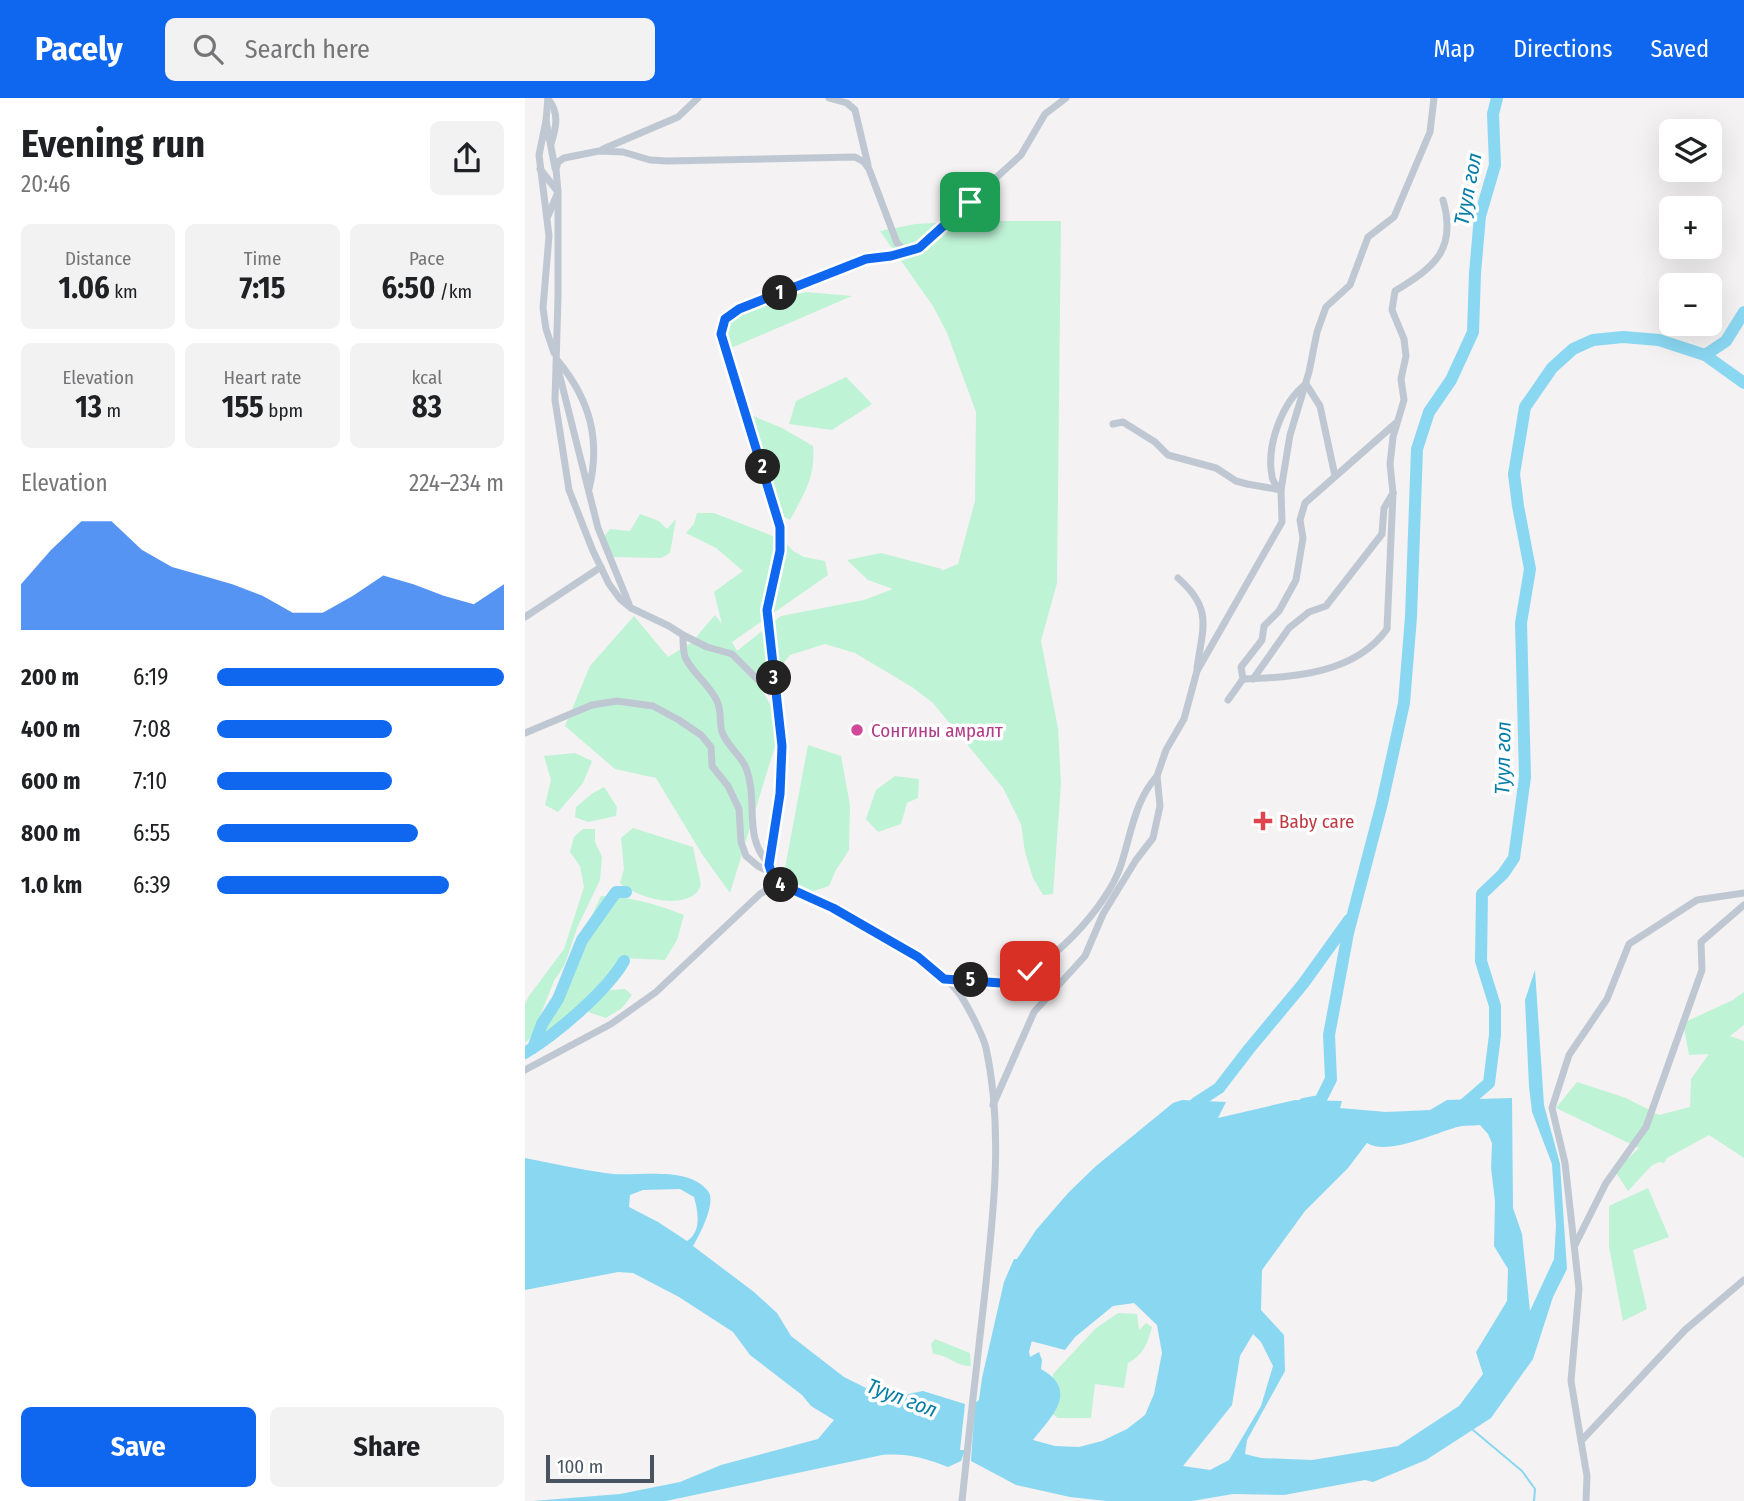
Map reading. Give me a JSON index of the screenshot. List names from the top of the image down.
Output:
{
  "water": ["Туул гол"],
  "places": {
    "other": ["Сонгины амралт"],
    "health": ["Baby care"]
  },
  "scale_bar": "100 m",
  "page": {
    "header": "Pacely",
    "search": "Search here",
    "nav": ["Map", "Directions", "Saved"],
    "heading": ["Evening run", "20:46"],
    "map_buttons": ["+", "−"],
    "stats": [
      ["Distance", "1.06 km"],
      ["Time", "7:15"],
      ["Pace", "6:50 /km"],
      ["Elevation", "13 m"],
      ["Heart rate", "155 bpm"],
      ["kcal", "83"]
    ],
    "pins": [
      "1",
      "2",
      "3",
      "4",
      "5"
    ],
    "chart": ["Elevation", "224–234 m"],
    "list": [
      {
        "name": "200 m",
        "note": "6:19"
      },
      {
        "name": "400 m",
        "note": "7:08"
      },
      {
        "name": "600 m",
        "note": "7:10"
      },
      {
        "name": "800 m",
        "note": "6:55"
      },
      {
        "name": "1.0 km",
        "note": "6:39"
      }
    ],
    "buttons": ["Save", "Share"],
    "scale": "100 m"
  }
}
